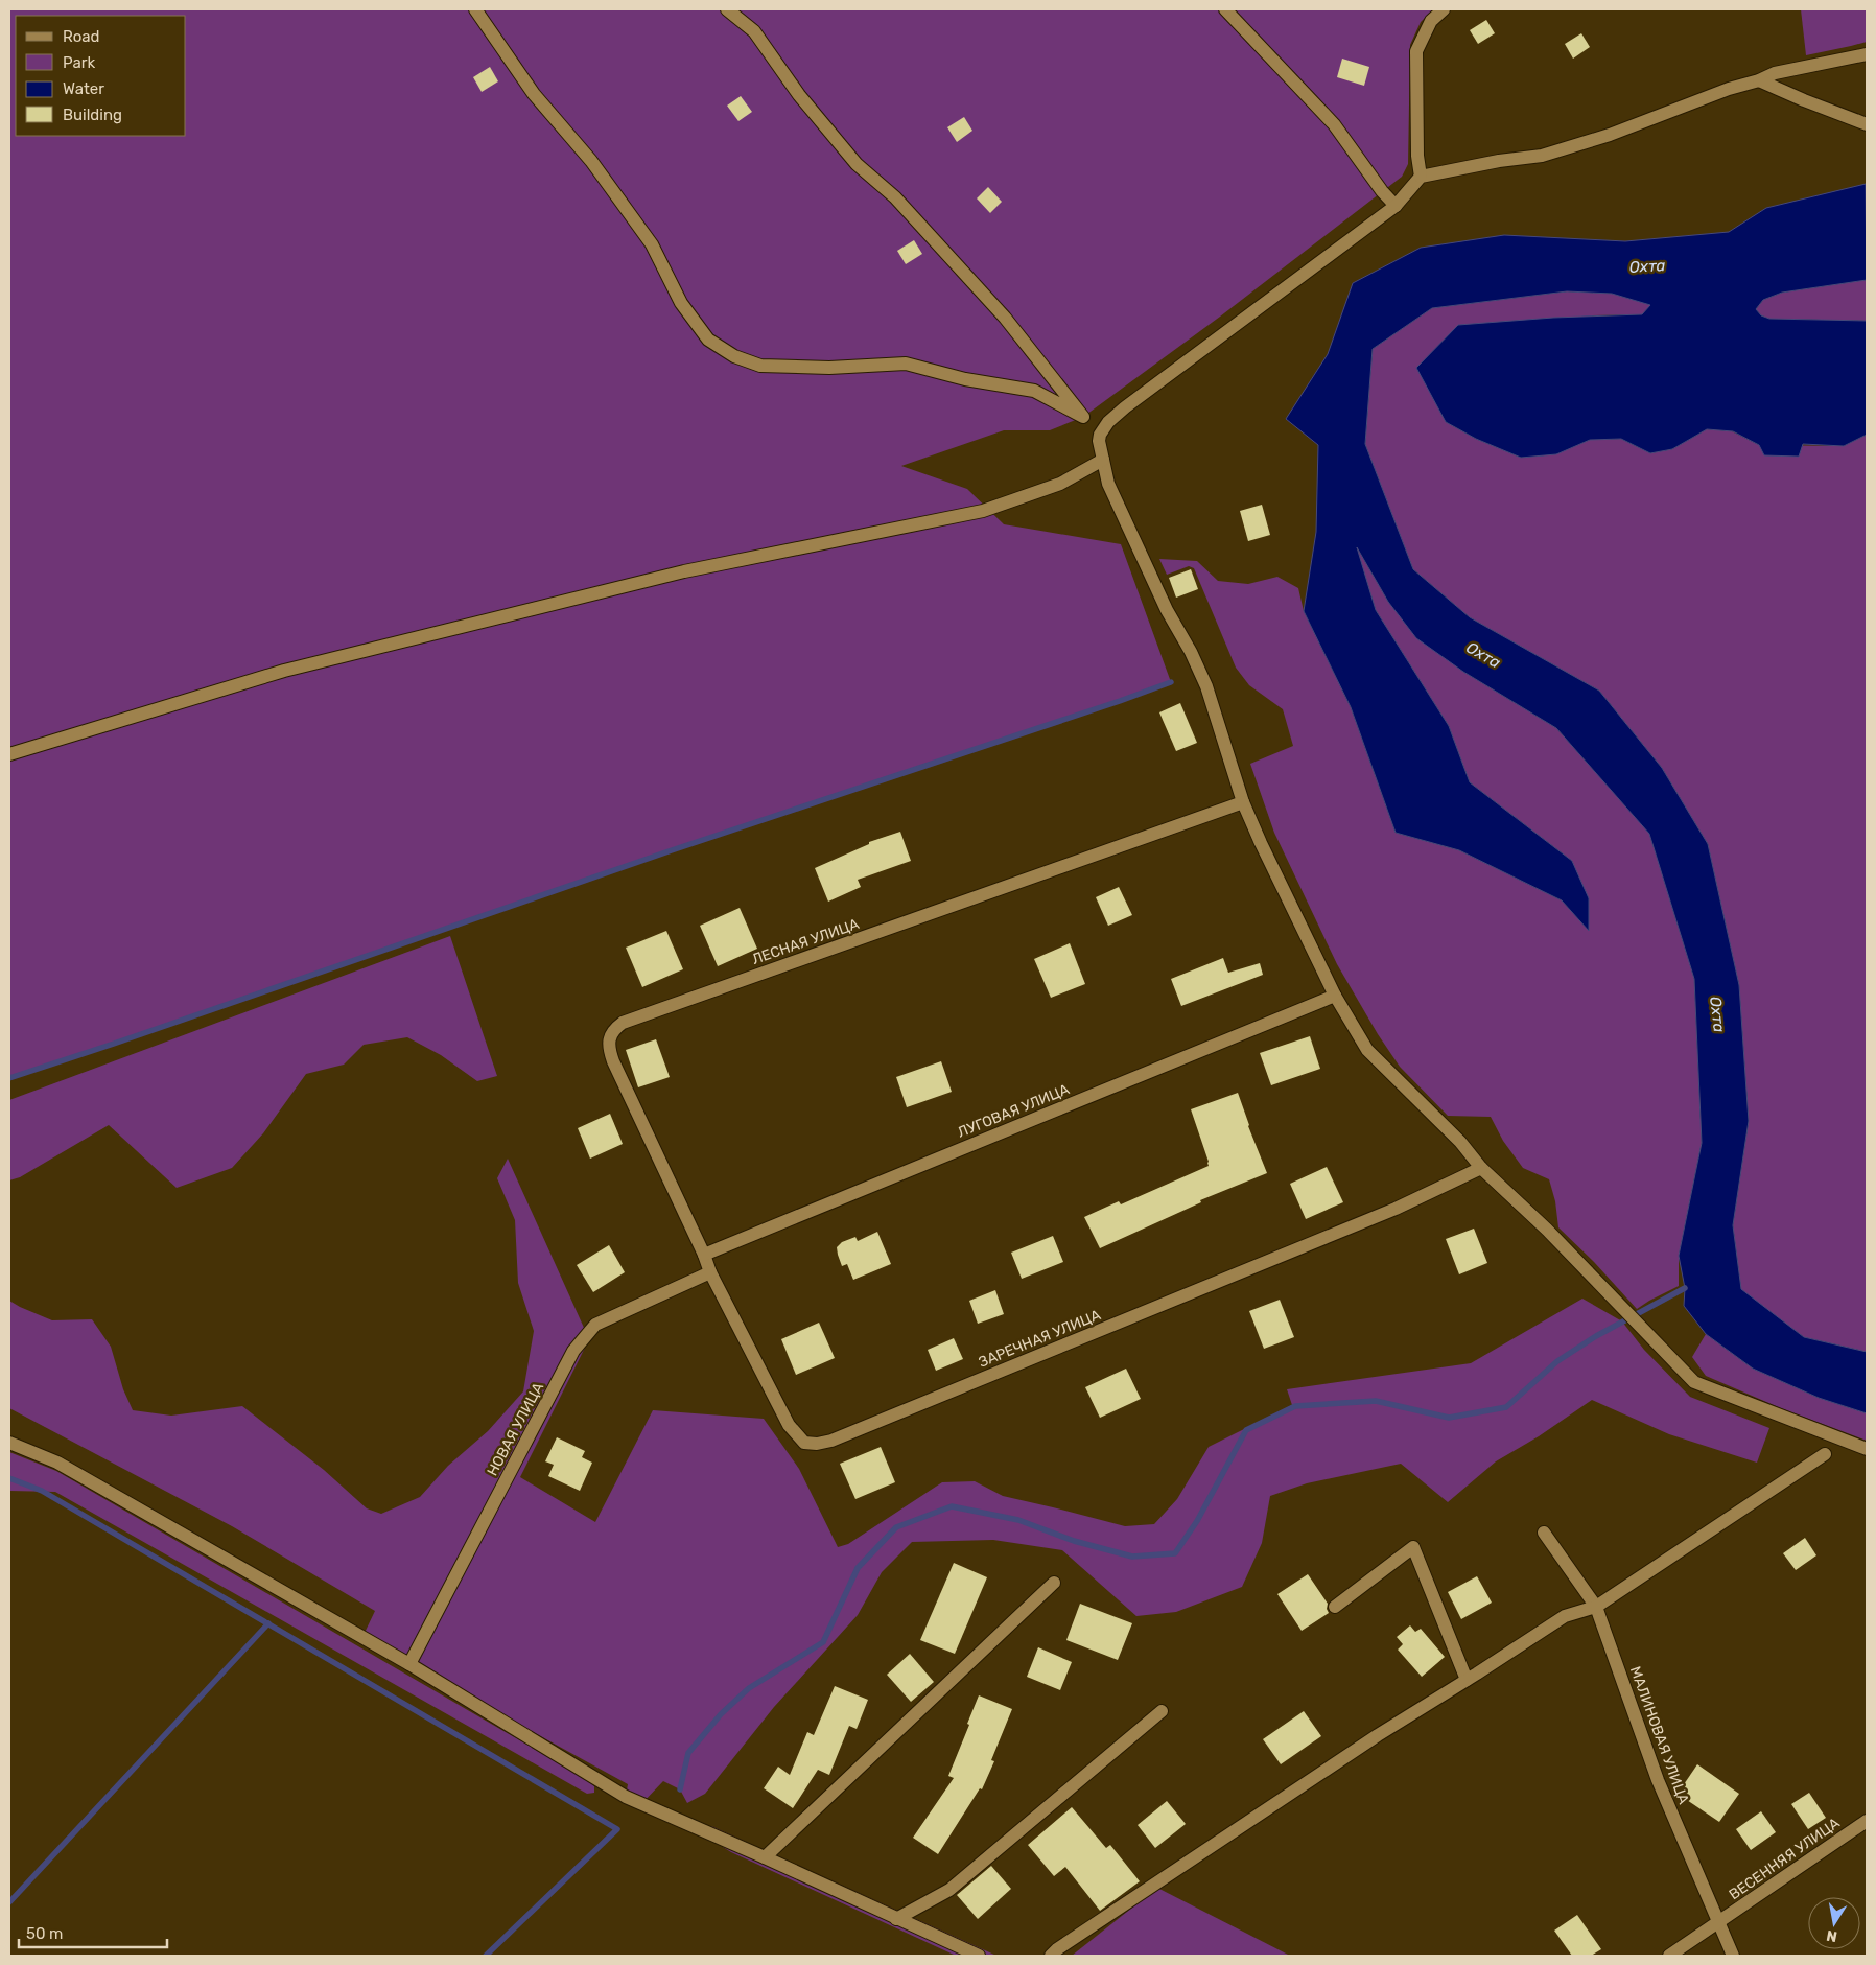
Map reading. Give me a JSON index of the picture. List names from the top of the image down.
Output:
{
  "streets": {
    "street": [
      "ЛЕСНАЯ УЛИЦА",
      "ЛУГОВАЯ УЛИЦА",
      "ЗАРЕЧНАЯ УЛИЦА",
      "НОВАЯ УЛИЦА",
      "МАЛИНОВАЯ УЛИЦА",
      "ВЕСЕННЯЯ УЛИЦА"
    ]
  },
  "crossings": [
    ["ЛЕСНАЯ УЛИЦА", "ЛУГОВАЯ УЛИЦА"],
    ["ЛЕСНАЯ УЛИЦА", "ЗАРЕЧНАЯ УЛИЦА"],
    ["ЛУГОВАЯ УЛИЦА", "ЗАРЕЧНАЯ УЛИЦА"],
    ["ЗАРЕЧНАЯ УЛИЦА", "НОВАЯ УЛИЦА"],
    ["МАЛИНОВАЯ УЛИЦА", "ВЕСЕННЯЯ УЛИЦА"]
  ],
  "water": ["Охта"],
  "legend": [
    "Road",
    "Park",
    "Water",
    "Building"
  ],
  "scale_bar": "50 m",
  "north": "bottom"
}
